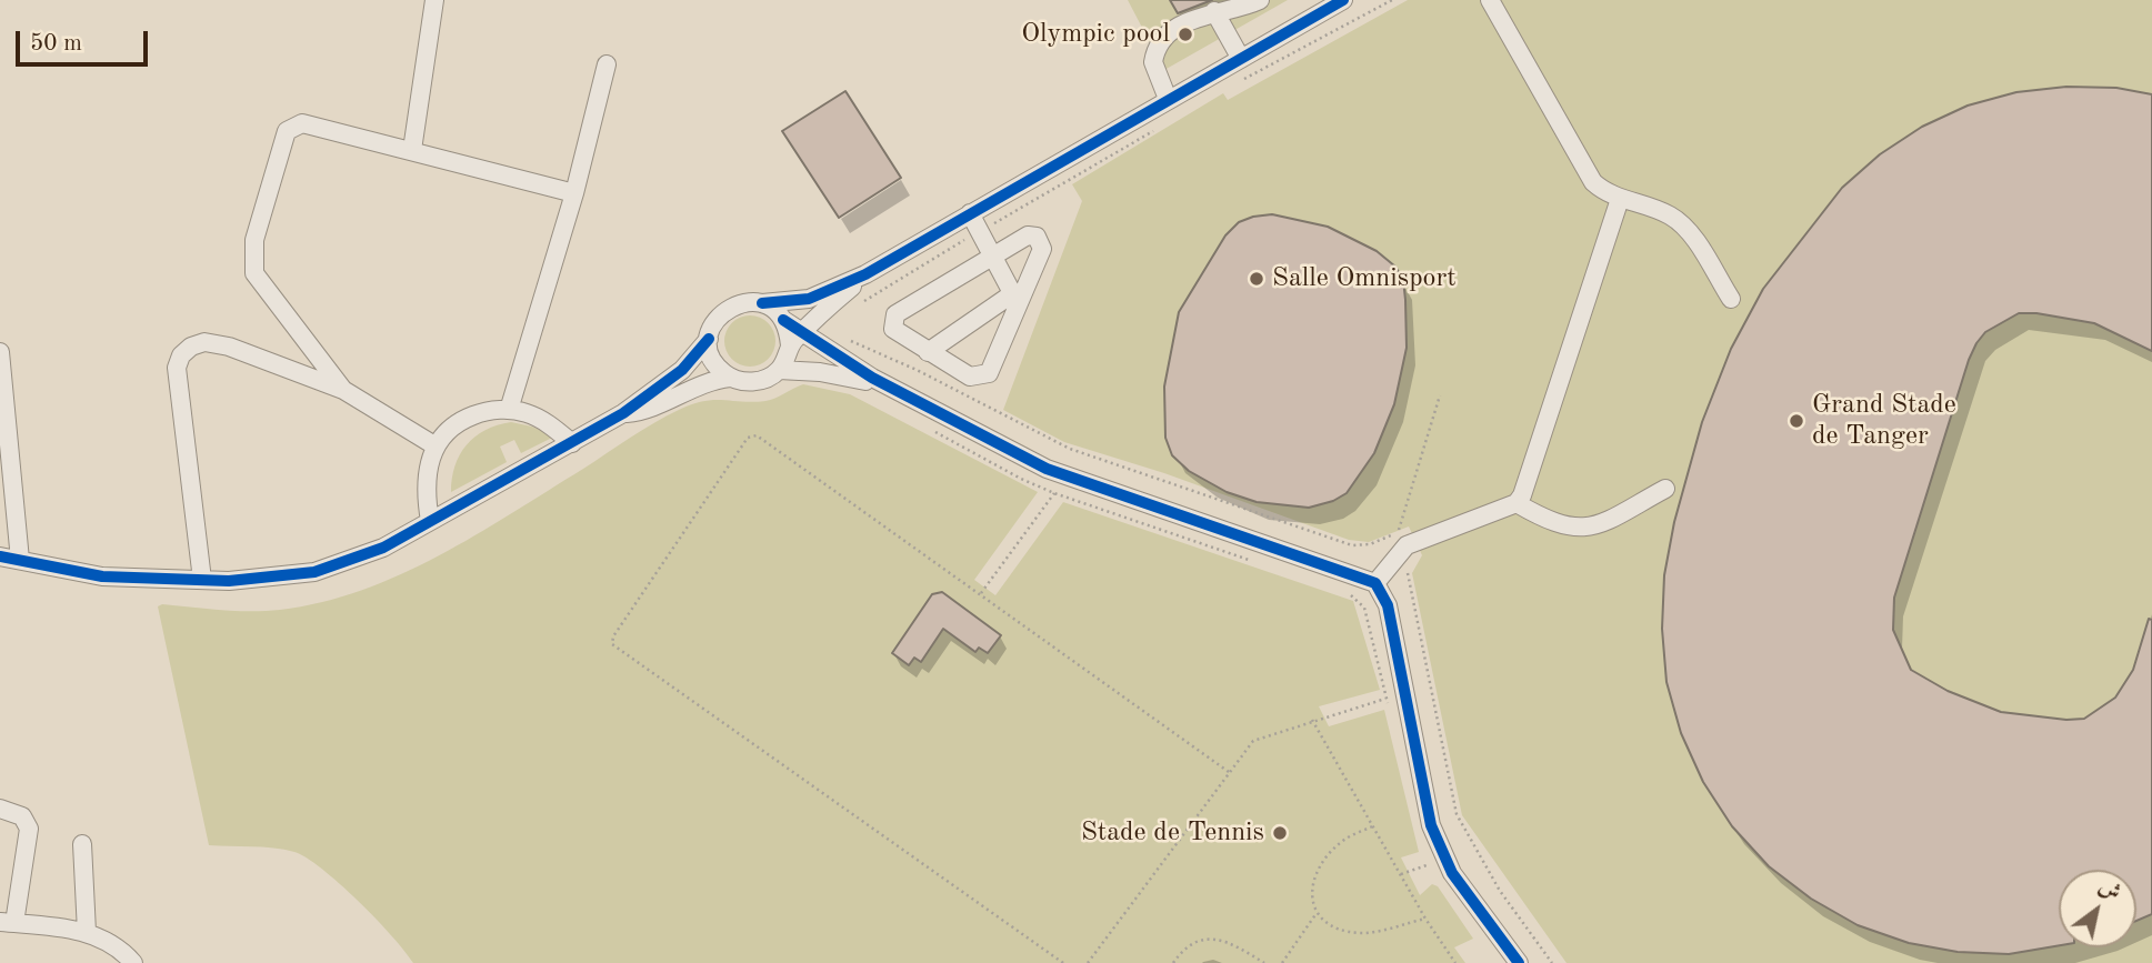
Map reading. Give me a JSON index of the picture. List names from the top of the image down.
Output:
{
  "places": [
    "Olympic pool",
    "Salle Omnisport",
    "Grand Stade de Tanger",
    "Stade de Tennis"
  ],
  "scale_bar": "50 m",
  "north": "top right"
}
